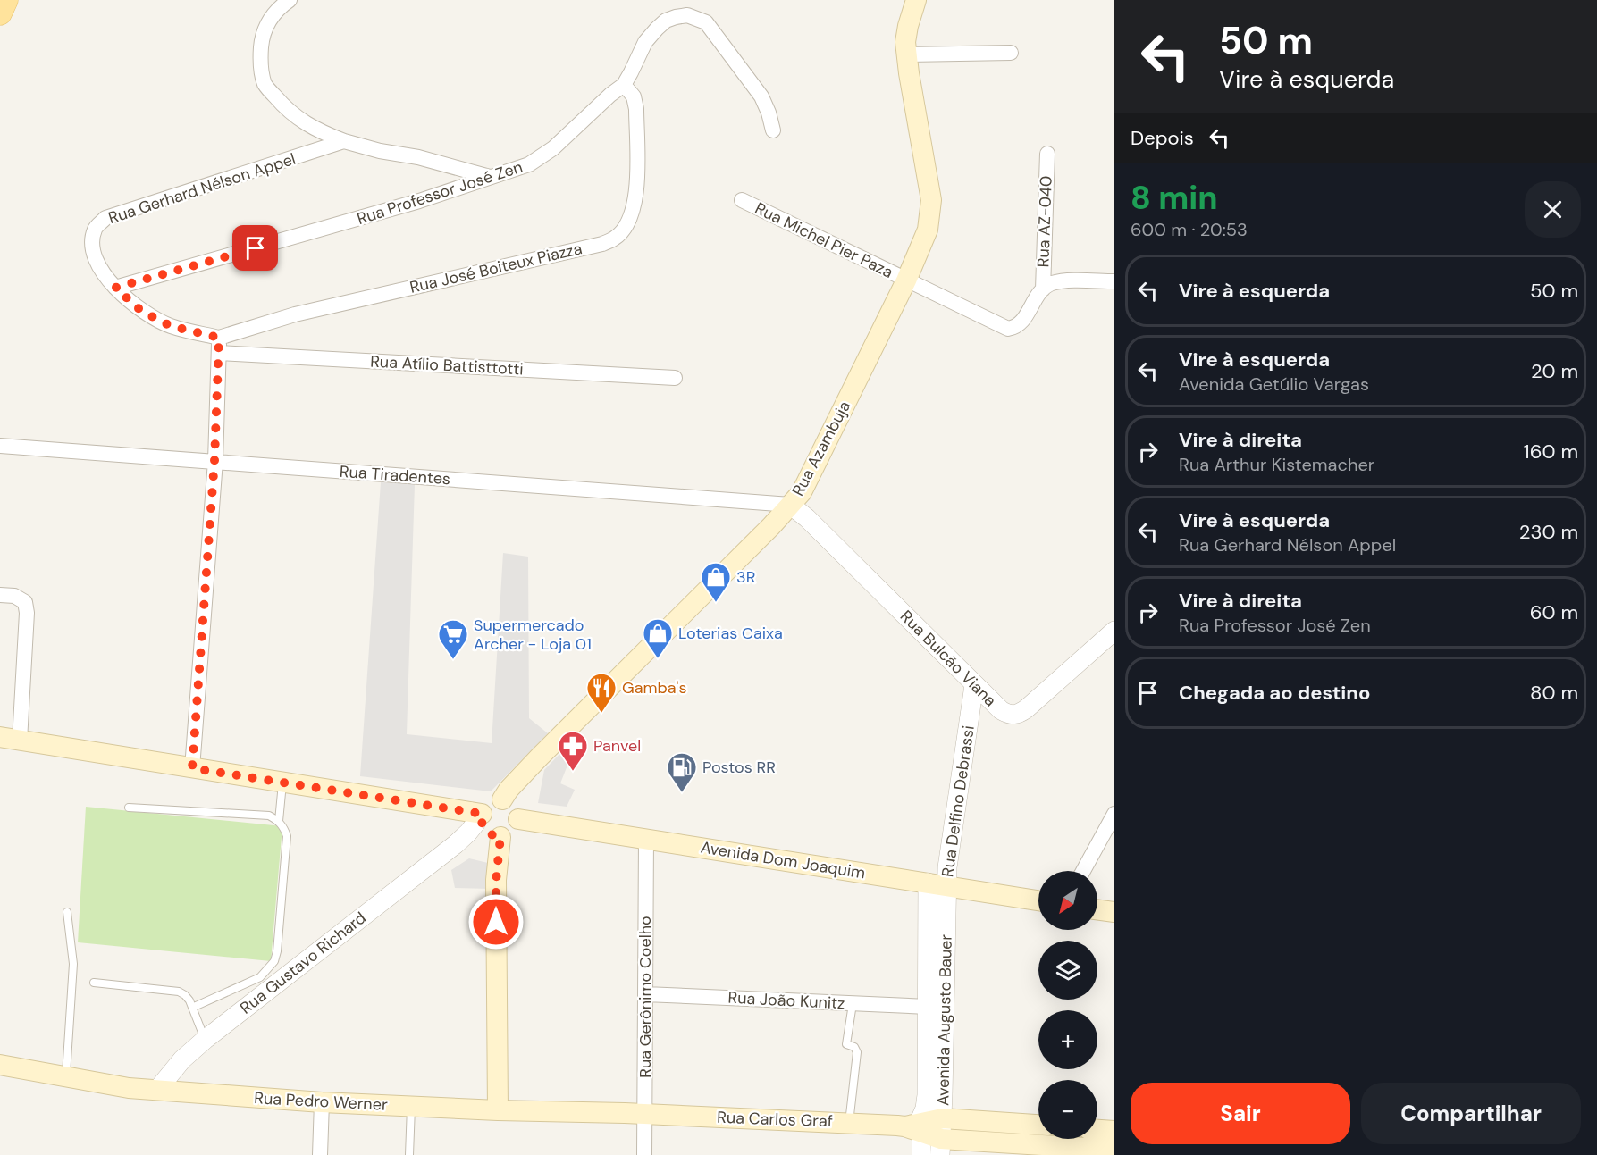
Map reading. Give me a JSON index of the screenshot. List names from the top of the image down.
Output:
{
  "streets": {
    "main road": [
      "Rua Azambuja",
      "Avenida Dom Joaquim",
      "Rua Pedro Werner",
      "Rua Carlos Graf"
    ],
    "street": [
      "Rua Gerhard Nélson Appel",
      "Rua Professor José Zen",
      "Rua AZ-040",
      "Rua Michel Pier Paza",
      "Rua José Boiteux Piazza",
      "Rua Atílio Battisttotti",
      "Rua Tiradentes",
      "Rua Bulcão Viana",
      "Rua Delfino Debrassi",
      "Rua Gustavo Richard",
      "Rua Gerônimo Coelho",
      "Rua João Kunitz",
      "Avenida Augusto Bauer"
    ]
  },
  "crossings": [
    ["Rua Gerhard Nélson Appel", "Rua Professor José Zen"],
    ["Rua Gerhard Nélson Appel", "Rua José Boiteux Piazza"],
    ["Rua Gerhard Nélson Appel", "Rua Atílio Battisttotti"],
    ["Rua Professor José Zen", "Rua José Boiteux Piazza"],
    ["Rua AZ-040", "Rua Michel Pier Paza"],
    ["Rua Michel Pier Paza", "Rua Azambuja"],
    ["Rua José Boiteux Piazza", "Rua Atílio Battisttotti"],
    ["Rua Azambuja", "Rua Tiradentes"],
    ["Rua Azambuja", "Rua Bulcão Viana"],
    ["Rua Azambuja", "Avenida Dom Joaquim"],
    ["Rua Azambuja", "Rua Gustavo Richard"],
    ["Rua Tiradentes", "Rua Bulcão Viana"],
    ["Rua Bulcão Viana", "Rua Delfino Debrassi"],
    ["Rua Delfino Debrassi", "Avenida Dom Joaquim"],
    ["Rua Delfino Debrassi", "Avenida Augusto Bauer"],
    ["Avenida Dom Joaquim", "Rua Gustavo Richard"],
    ["Avenida Dom Joaquim", "Rua Gerônimo Coelho"],
    ["Avenida Dom Joaquim", "Avenida Augusto Bauer"],
    ["Rua Gustavo Richard", "Rua Pedro Werner"],
    ["Rua Gerônimo Coelho", "Rua João Kunitz"],
    ["Rua Gerônimo Coelho", "Rua Pedro Werner"],
    ["Rua Gerônimo Coelho", "Rua Carlos Graf"],
    ["Rua João Kunitz", "Avenida Augusto Bauer"],
    ["Avenida Augusto Bauer", "Rua Carlos Graf"],
    ["Rua Pedro Werner", "Rua Carlos Graf"]
  ],
  "places": {
    "shop": ["3R", "Loterias Caixa"],
    "supermarket": ["Supermercado Archer - Loja 01"],
    "restaurant": ["Gamba's"],
    "pharmacy": ["Panvel"],
    "fuel station": ["Postos RR"]
  },
  "north": "bottom left",
  "page": {
    "turn": ["50 m", "Vire à esquerda"],
    "then": "Depois",
    "heading": ["8 min", "600 m · 20:53"],
    "list": [
      {
        "name": "Vire à esquerda",
        "value": "50 m"
      },
      {
        "name": "Vire à esquerda",
        "note": "Avenida Getúlio Vargas",
        "value": "20 m"
      },
      {
        "name": "Vire à direita",
        "note": "Rua Arthur Kistemacher",
        "value": "160 m"
      },
      {
        "name": "Vire à esquerda",
        "note": "Rua Gerhard Nélson Appel",
        "value": "230 m"
      },
      {
        "name": "Vire à direita",
        "note": "Rua Professor José Zen",
        "value": "60 m"
      },
      {
        "name": "Chegada ao destino",
        "value": "80 m"
      }
    ],
    "map_buttons": ["+", "−"],
    "buttons": ["Sair", "Compartilhar"]
  }
}
